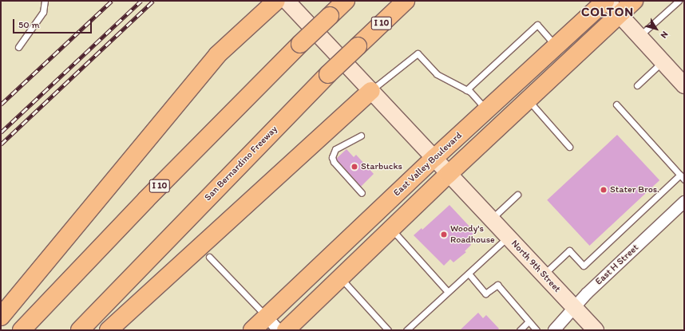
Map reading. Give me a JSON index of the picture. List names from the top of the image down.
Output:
{
  "streets": {
    "main road": [
      "I 10",
      "San Bernardino Freeway",
      "East Valley Boulevard",
      "North 9th Street"
    ],
    "street": ["East H Street"]
  },
  "crossings": [
    ["East Valley Boulevard", "North 9th Street"],
    ["East H Street", "North 9th Street"]
  ],
  "districts": ["COLTON"],
  "places": ["Starbucks", "Stater Bros.", "Woody's Roadhouse"],
  "scale_bar": "50 m",
  "north": "bottom right"
}
